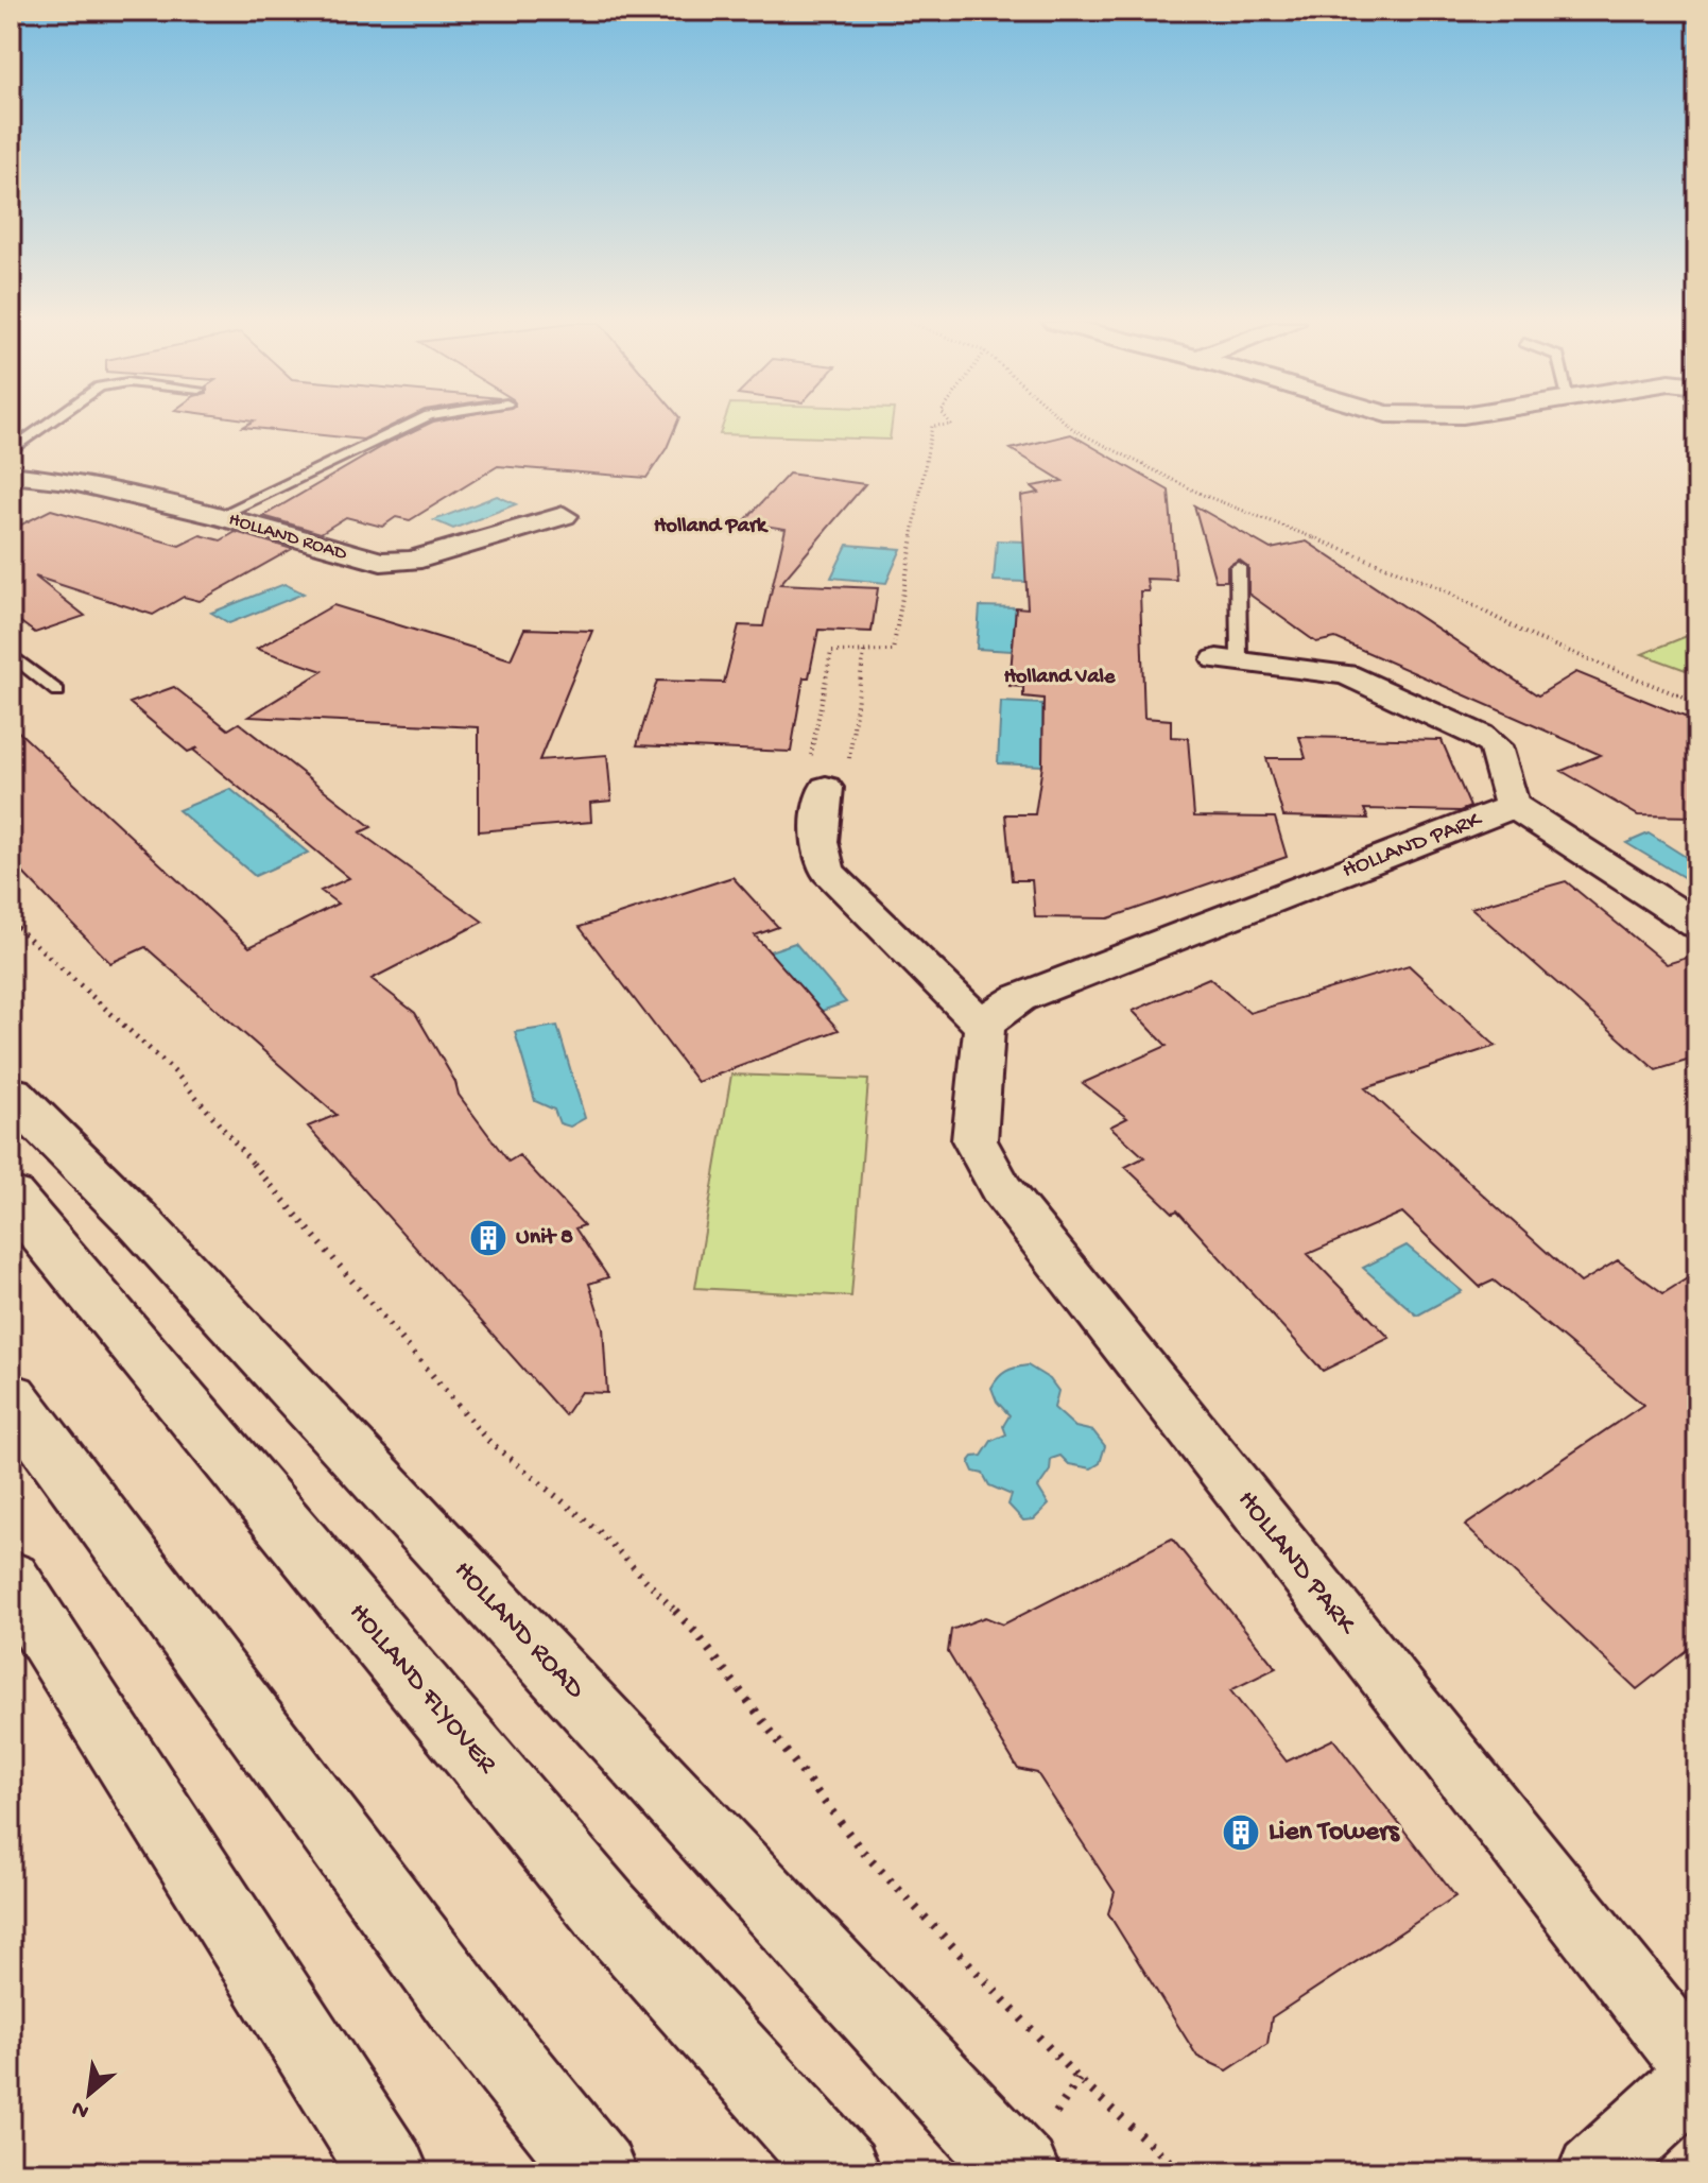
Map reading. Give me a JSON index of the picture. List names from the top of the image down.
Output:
{
  "streets": {
    "main road": ["HOLLAND ROAD", "HOLLAND FLYOVER"],
    "street": ["HOLLAND PARK"]
  },
  "districts": ["Holland Park", "Holland Vale"],
  "places": {
    "building": ["Unit 8", "Lien Towers"]
  },
  "north": "bottom left"
}
